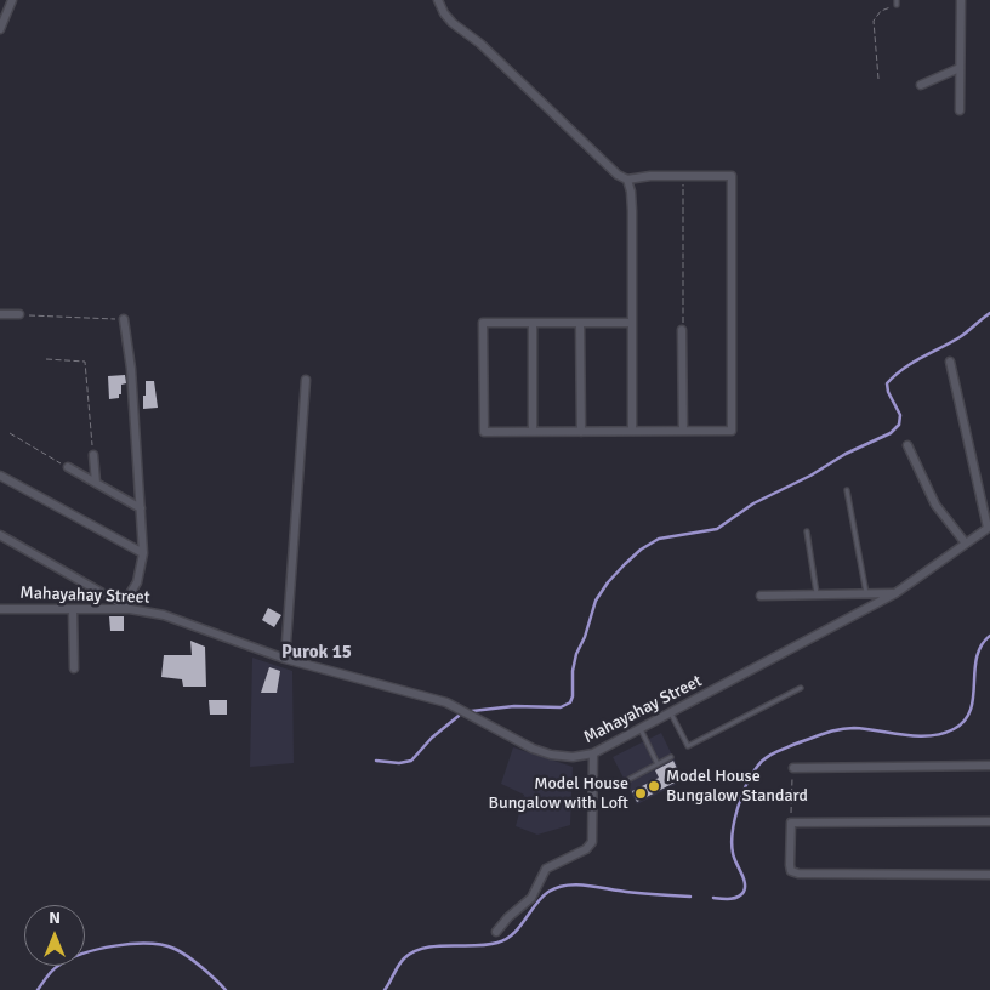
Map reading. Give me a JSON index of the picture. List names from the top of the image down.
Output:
{
  "streets": {
    "street": ["Mahayahay Street"]
  },
  "districts": ["Purok 15"],
  "places": ["Model House Bungalow Standard", "Model House Bungalow with Loft"],
  "north": "top"
}
